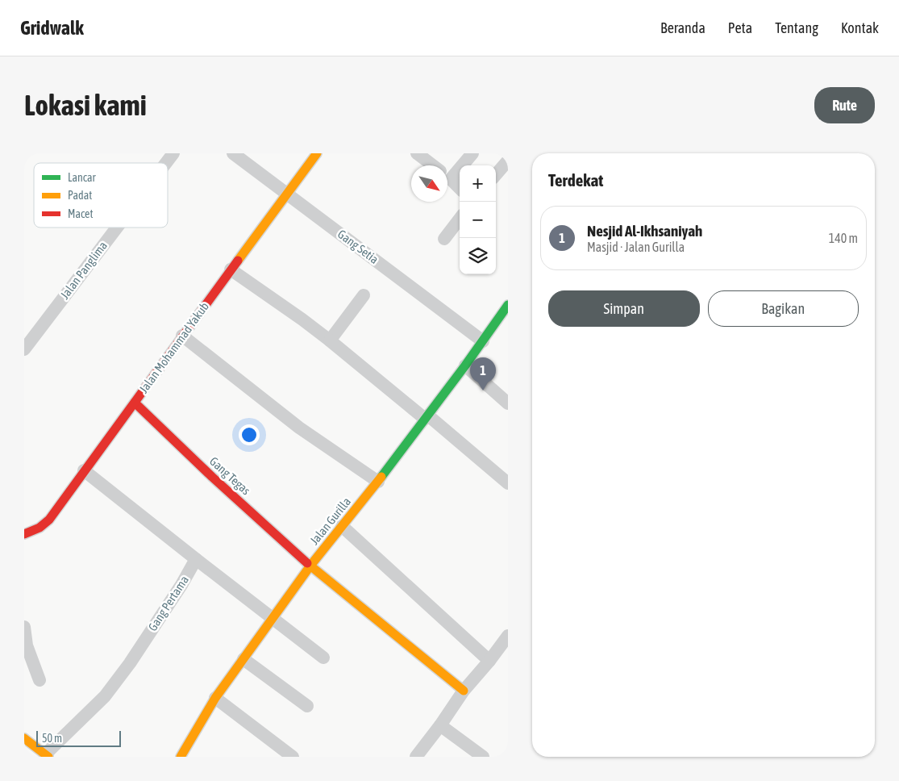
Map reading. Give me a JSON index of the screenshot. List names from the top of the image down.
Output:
{
  "streets": {
    "main road": ["Jalan Mohammad Yakub", "Gang Tegas", "Jalan Gurilla"],
    "street": ["Gang Setia", "Jalan Panglima", "Gang Pertama"]
  },
  "crossings": [
    ["Gang Setia", "Jalan Mohammad Yakub"],
    ["Gang Setia", "Jalan Gurilla"],
    ["Jalan Mohammad Yakub", "Gang Tegas"],
    ["Gang Tegas", "Jalan Gurilla"]
  ],
  "legend": ["Lancar", "Padat", "Macet"],
  "scale_bar": "50 m",
  "north": "bottom right",
  "page": {
    "header": "Gridwalk",
    "nav": [
      "Beranda",
      "Peta",
      "Tentang",
      "Kontak"
    ],
    "buttons": [
      "Rute",
      ["Simpan", "Bagikan"]
    ],
    "title": "Lokasi kami",
    "heading": "Terdekat",
    "map_buttons": ["+", "−"],
    "list": [
      {
        "mark": "1",
        "name": "Nesjid Al-Ikhsaniyah",
        "note": "Masjid · Jalan Gurilla",
        "value": "140 m"
      }
    ],
    "pins": "1",
    "scale": "50 m"
  }
}
